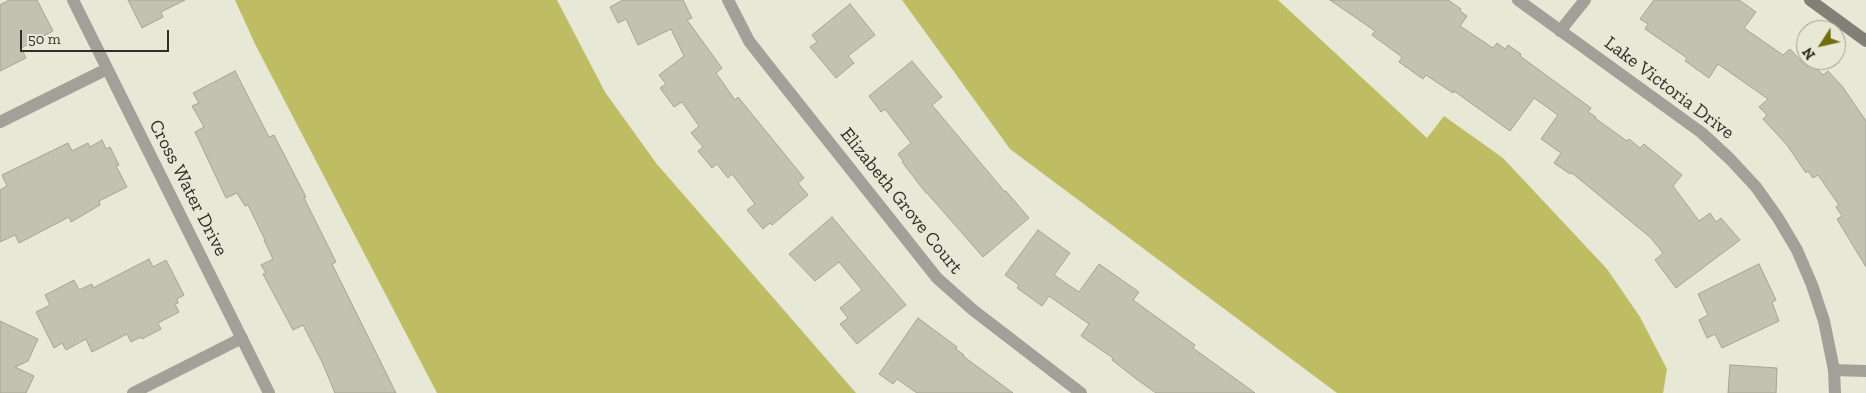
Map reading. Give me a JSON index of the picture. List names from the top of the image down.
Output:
{
  "streets": {
    "street": ["Lake Victoria Drive", "Cross Water Drive", "Elizabeth Grove Court"]
  },
  "scale_bar": "50 m",
  "north": "bottom left"
}
